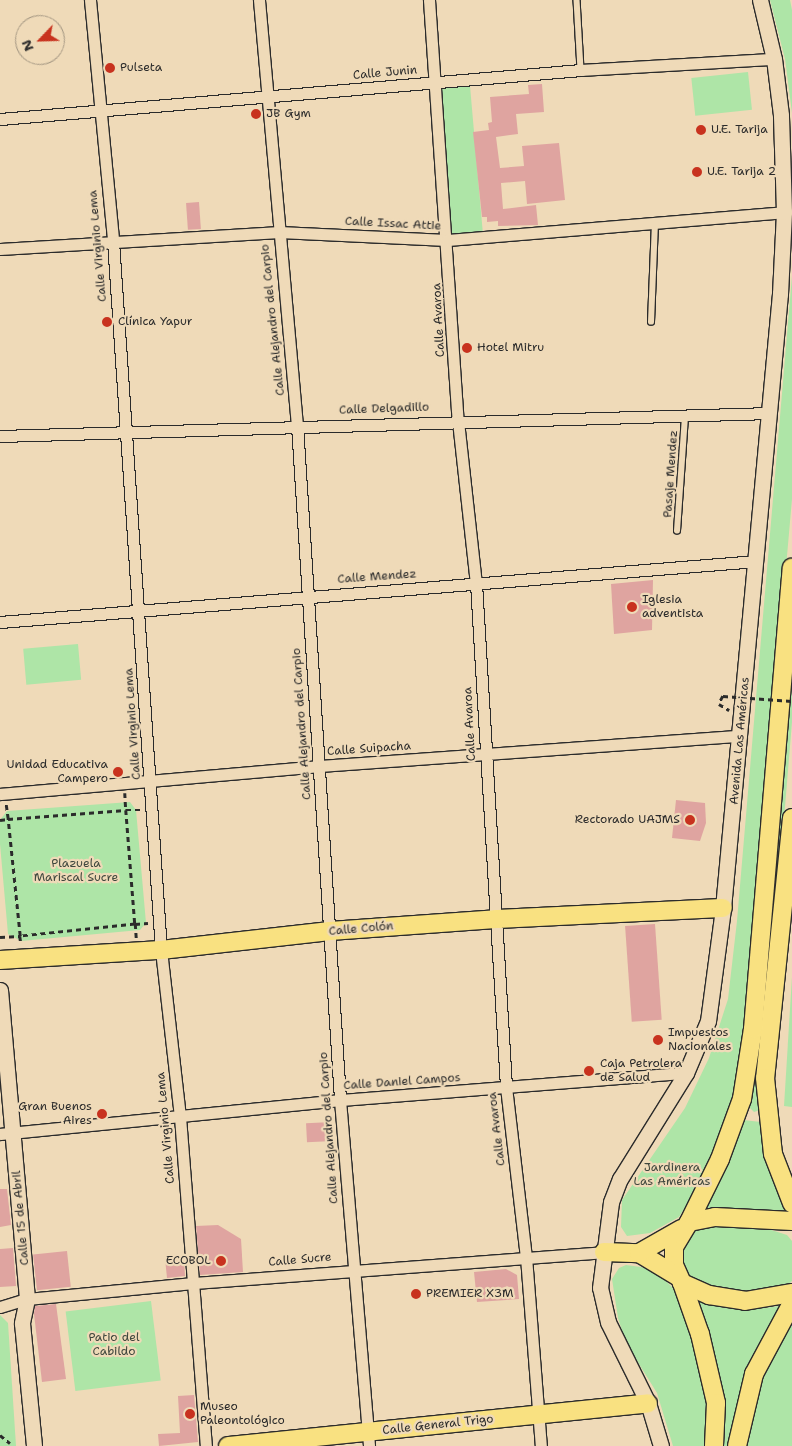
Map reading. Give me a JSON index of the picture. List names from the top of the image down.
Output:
{
  "streets": {
    "main road": ["Calle Colón", "Calle General Trigo"],
    "street": [
      "Calle Junin",
      "Calle Issac Attie",
      "Calle Virginio Lema",
      "Calle Alejandro del Carpio",
      "Calle Avaroa",
      "Calle Delgadillo",
      "Calle Mendez",
      "Avenida Las Américas",
      "Calle Suipacha",
      "Calle Daniel Campos",
      "Calle 15 de Abril",
      "Calle Sucre"
    ],
    "lane": ["Pasaje Mendez"]
  },
  "crossings": [
    ["Calle Junin", "Calle Virginio Lema"],
    ["Calle Junin", "Calle Alejandro del Carpio"],
    ["Calle Junin", "Calle Avaroa"],
    ["Calle Junin", "Avenida Las Américas"],
    ["Calle Issac Attie", "Calle Virginio Lema"],
    ["Calle Issac Attie", "Calle Alejandro del Carpio"],
    ["Calle Issac Attie", "Calle Avaroa"],
    ["Calle Issac Attie", "Avenida Las Américas"],
    ["Calle Virginio Lema", "Calle Delgadillo"],
    ["Calle Virginio Lema", "Calle Mendez"],
    ["Calle Virginio Lema", "Calle Suipacha"],
    ["Calle Virginio Lema", "Calle Colón"],
    ["Calle Virginio Lema", "Calle Daniel Campos"],
    ["Calle Virginio Lema", "Calle Sucre"],
    ["Calle Alejandro del Carpio", "Calle Delgadillo"],
    ["Calle Alejandro del Carpio", "Calle Mendez"],
    ["Calle Alejandro del Carpio", "Calle Suipacha"],
    ["Calle Alejandro del Carpio", "Calle Colón"],
    ["Calle Alejandro del Carpio", "Calle Daniel Campos"],
    ["Calle Alejandro del Carpio", "Calle Sucre"],
    ["Calle Alejandro del Carpio", "Calle General Trigo"],
    ["Calle Avaroa", "Calle Delgadillo"],
    ["Calle Avaroa", "Calle Mendez"],
    ["Calle Avaroa", "Calle Suipacha"],
    ["Calle Avaroa", "Calle Colón"],
    ["Calle Avaroa", "Calle Daniel Campos"],
    ["Calle Avaroa", "Calle Sucre"],
    ["Calle Avaroa", "Calle General Trigo"],
    ["Calle Delgadillo", "Pasaje Mendez"],
    ["Calle Delgadillo", "Avenida Las Américas"],
    ["Calle Mendez", "Avenida Las Américas"],
    ["Avenida Las Américas", "Calle Suipacha"],
    ["Avenida Las Américas", "Calle Colón"],
    ["Avenida Las Américas", "Calle Daniel Campos"],
    ["Avenida Las Américas", "Calle Sucre"],
    ["Avenida Las Américas", "Calle General Trigo"],
    ["Calle Daniel Campos", "Calle 15 de Abril"],
    ["Calle 15 de Abril", "Calle Sucre"]
  ],
  "parks": ["Plazuela Mariscal Sucre", "Jardinera Las Américas", "Patio del Cabildo"],
  "places": [
    "Pulseta",
    "JB Gym",
    "U.E. Tarija",
    "U.E. Tarija 2",
    "Clínica Yapur",
    "Hotel Mitru",
    "Iglesia adventista",
    "Unidad Educativa Campero",
    "Rectorado UAJMS",
    "Impuestos Nacionales",
    "Caja Petrolera de Salud",
    "Gran Buenos Aires",
    "ECOBOL",
    "PREMIER X3M",
    "Museo Paleontológico"
  ],
  "north": "bottom left"
}
